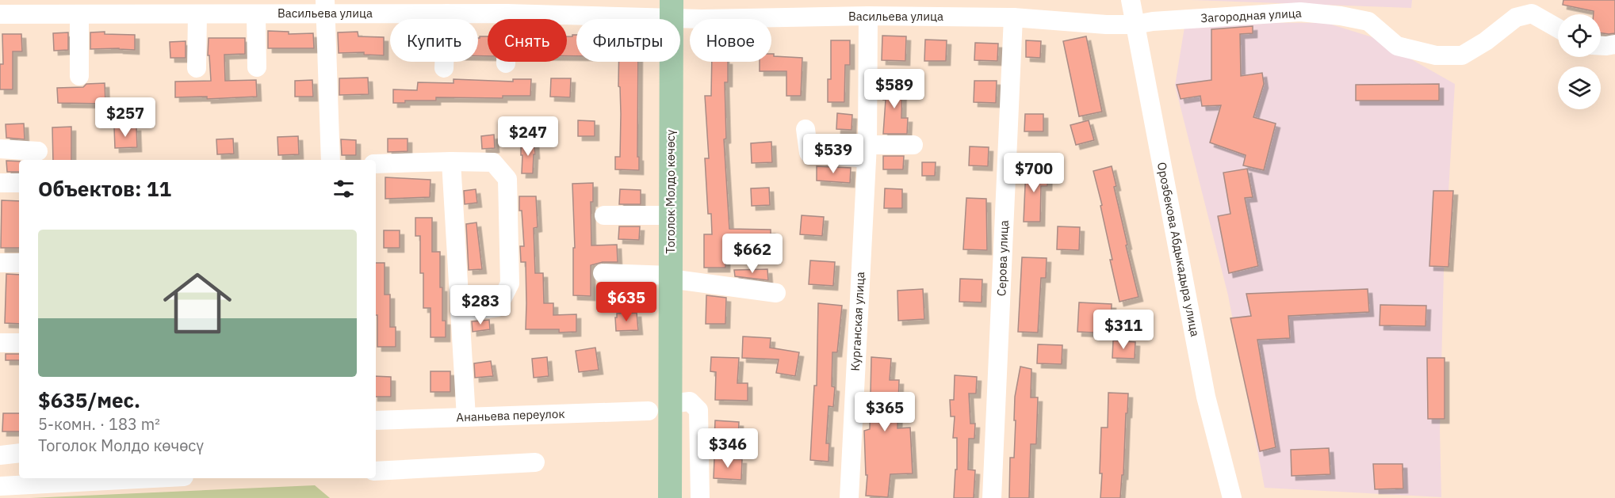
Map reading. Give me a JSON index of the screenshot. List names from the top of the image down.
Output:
{
  "streets": {
    "main road": ["Тоголок Молдо көчөсү"],
    "street": [
      "Васильева улица",
      "Загородная улица",
      "Орозбекова Абдыкадыра улица",
      "Серова улица",
      "Курганская улица",
      "Ананьева переулок"
    ]
  },
  "crossings": [
    ["Васильева улица", "Загородная улица"],
    ["Васильева улица", "Тоголок Молдо көчөсү"],
    ["Васильева улица", "Орозбекова Абдыкадыра улица"],
    ["Васильева улица", "Серова улица"],
    ["Васильева улица", "Курганская улица"],
    ["Загородная улица", "Орозбекова Абдыкадыра улица"],
    ["Тоголок Молдо көчөсү", "Ананьева переулок"]
  ],
  "page": {
    "chip": [
      "Купить",
      "Снять",
      "Фильтры",
      "Новое"
    ],
    "price": [
      "$589",
      "$257",
      "$247",
      "$539",
      "$700",
      "$662",
      "$635",
      "$283",
      "$311",
      "$365",
      "$346"
    ],
    "heading": "Объектов: 11",
    "list": [
      {
        "name": "$635/мес.",
        "note": "5-комн. · 183 m² · Тоголок Молдо көчөсү"
      }
    ]
  }
}
